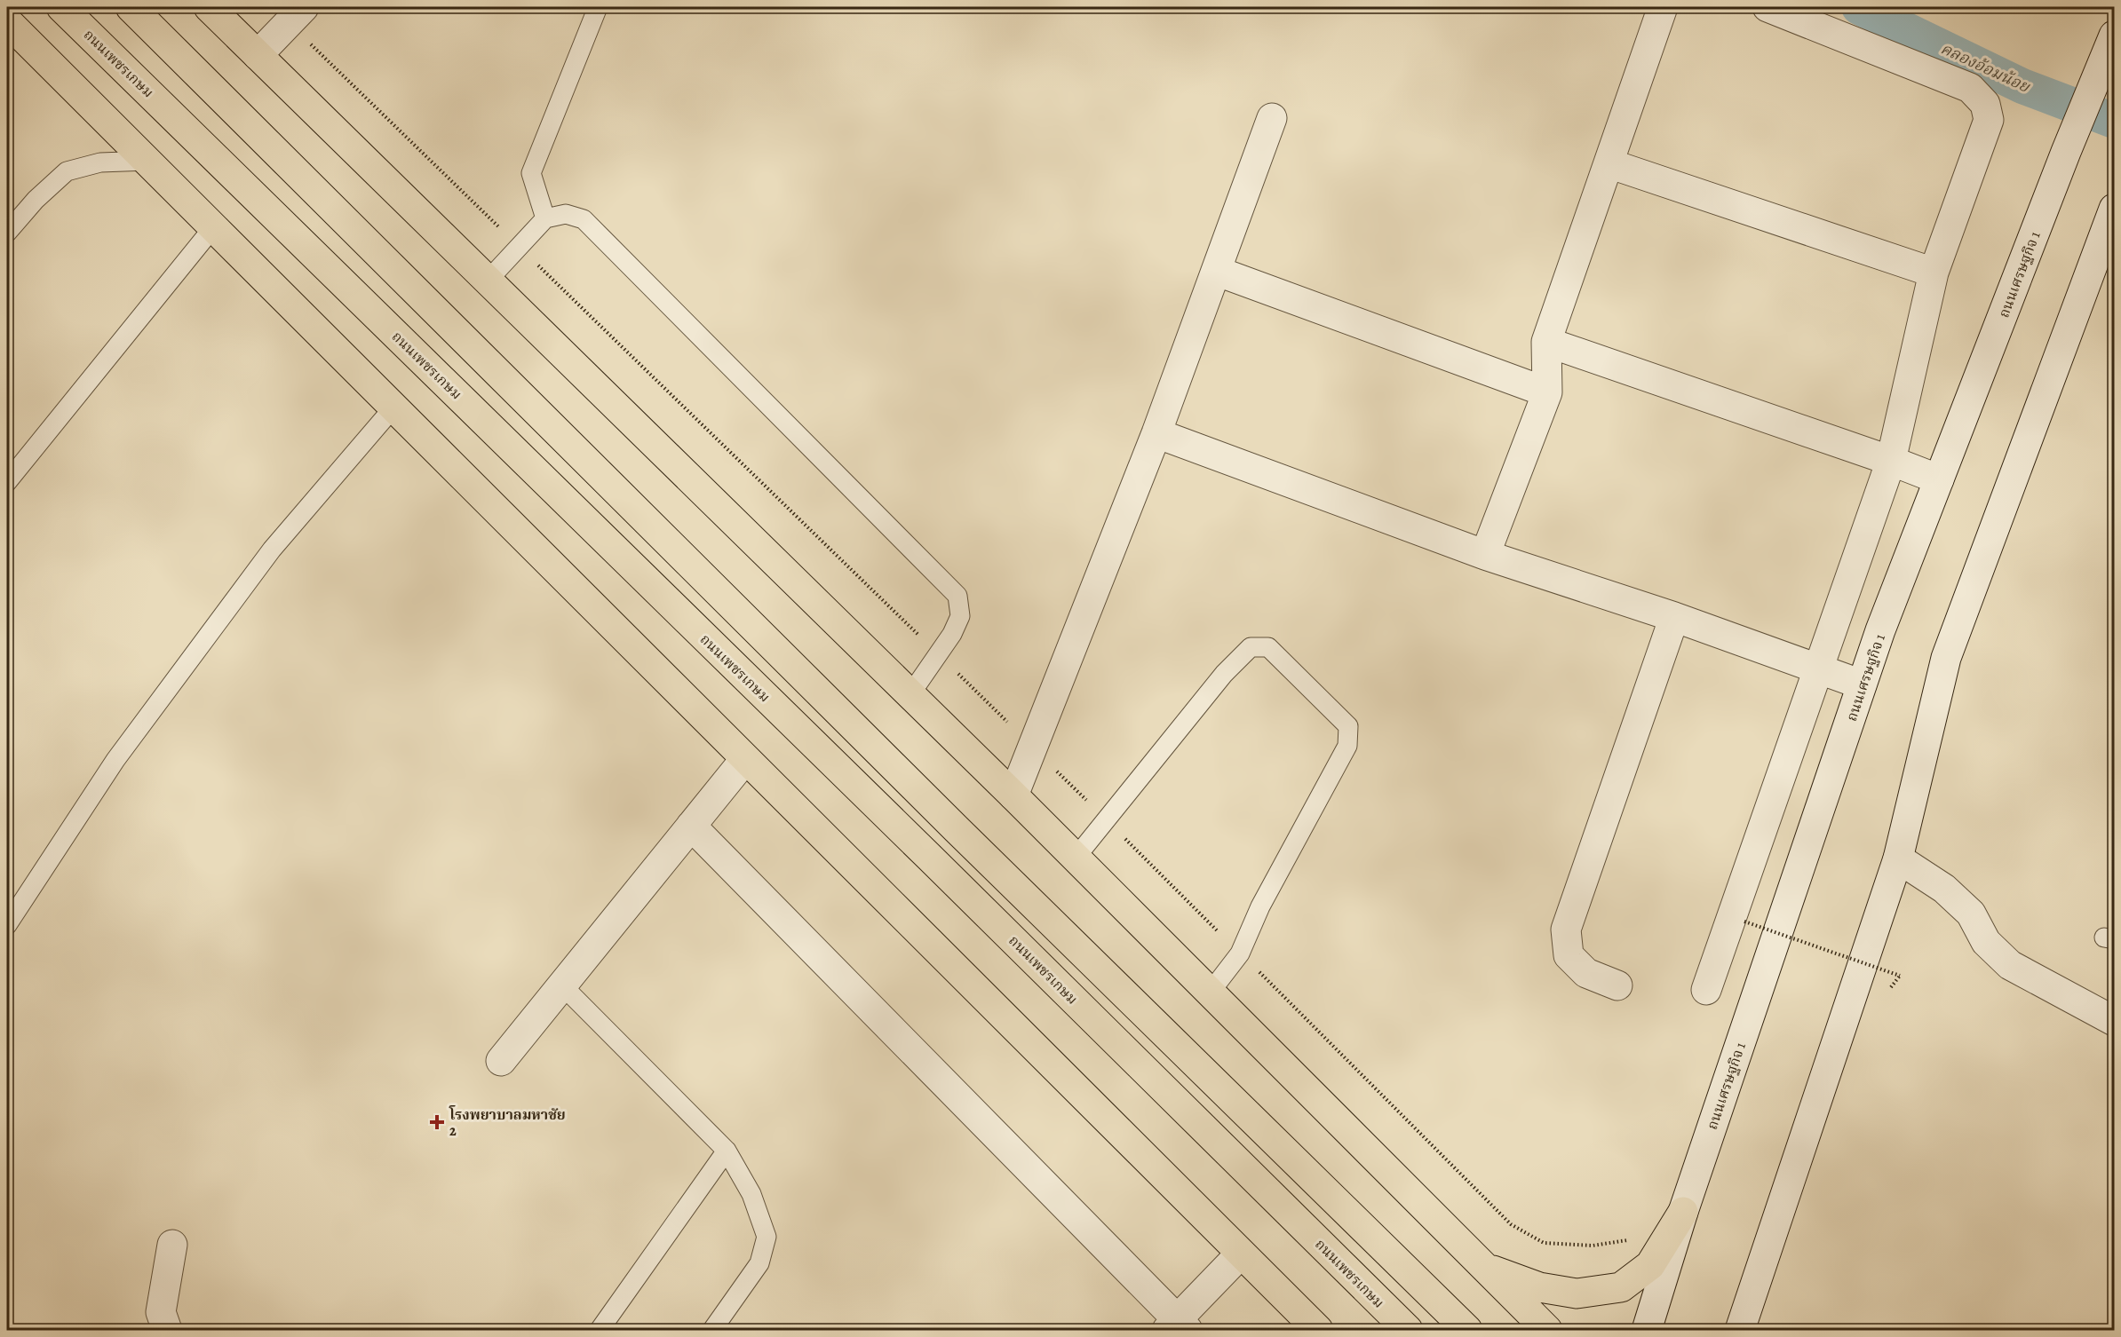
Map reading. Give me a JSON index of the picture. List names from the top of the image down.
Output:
{
  "streets": {
    "main road": ["ถนนเพชรเกษม"],
    "street": ["ถนนเศรษฐกิจ 1"]
  },
  "water": ["คลองอ้อมน้อย"],
  "places": {
    "health": ["โรงพยาบาลมหาชัย 2"]
  }
}
